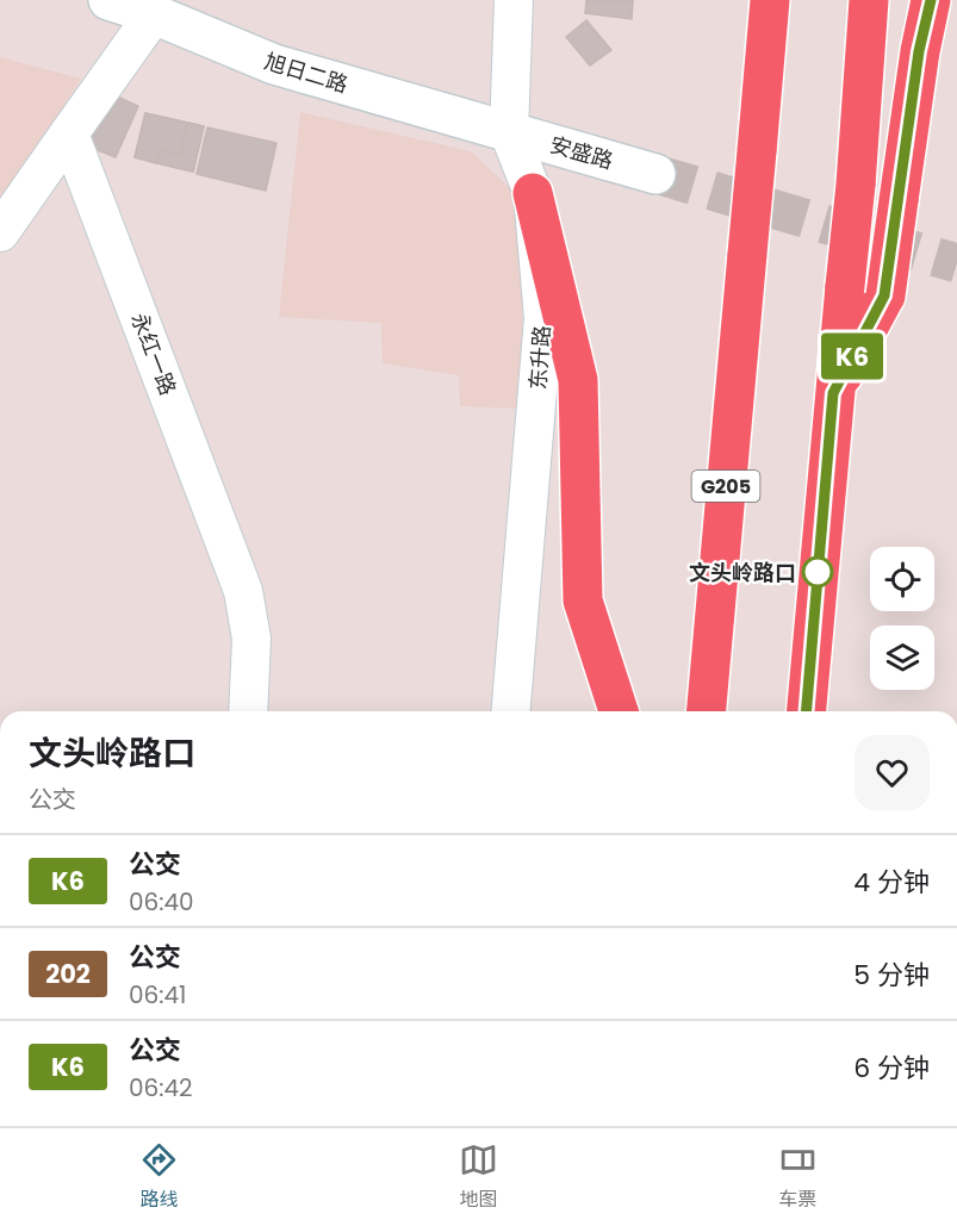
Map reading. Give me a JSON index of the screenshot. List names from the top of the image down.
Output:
{
  "streets": {
    "highway": ["G205"],
    "street": [
      "旭日二路",
      "安盛路",
      "永红一路",
      "东升路"
    ]
  },
  "crossings": [
    ["旭日二路", "安盛路"],
    ["旭日二路", "东升路"],
    ["安盛路", "东升路"]
  ],
  "places": ["文头岭路口"],
  "lines": ["bus line K6"],
  "page": {
    "on_map": "K6",
    "heading": ["文头岭路口", "公交"],
    "list": [
      {
        "mark": "K6",
        "name": "公交",
        "note": "06:40",
        "value": "4 分钟"
      },
      {
        "mark": "202",
        "name": "公交",
        "note": "06:41",
        "value": "5 分钟"
      },
      {
        "mark": "K6",
        "name": "公交",
        "note": "06:42",
        "value": "6 分钟"
      }
    ],
    "tabs": ["路线", "地图", "车票"]
  }
}
